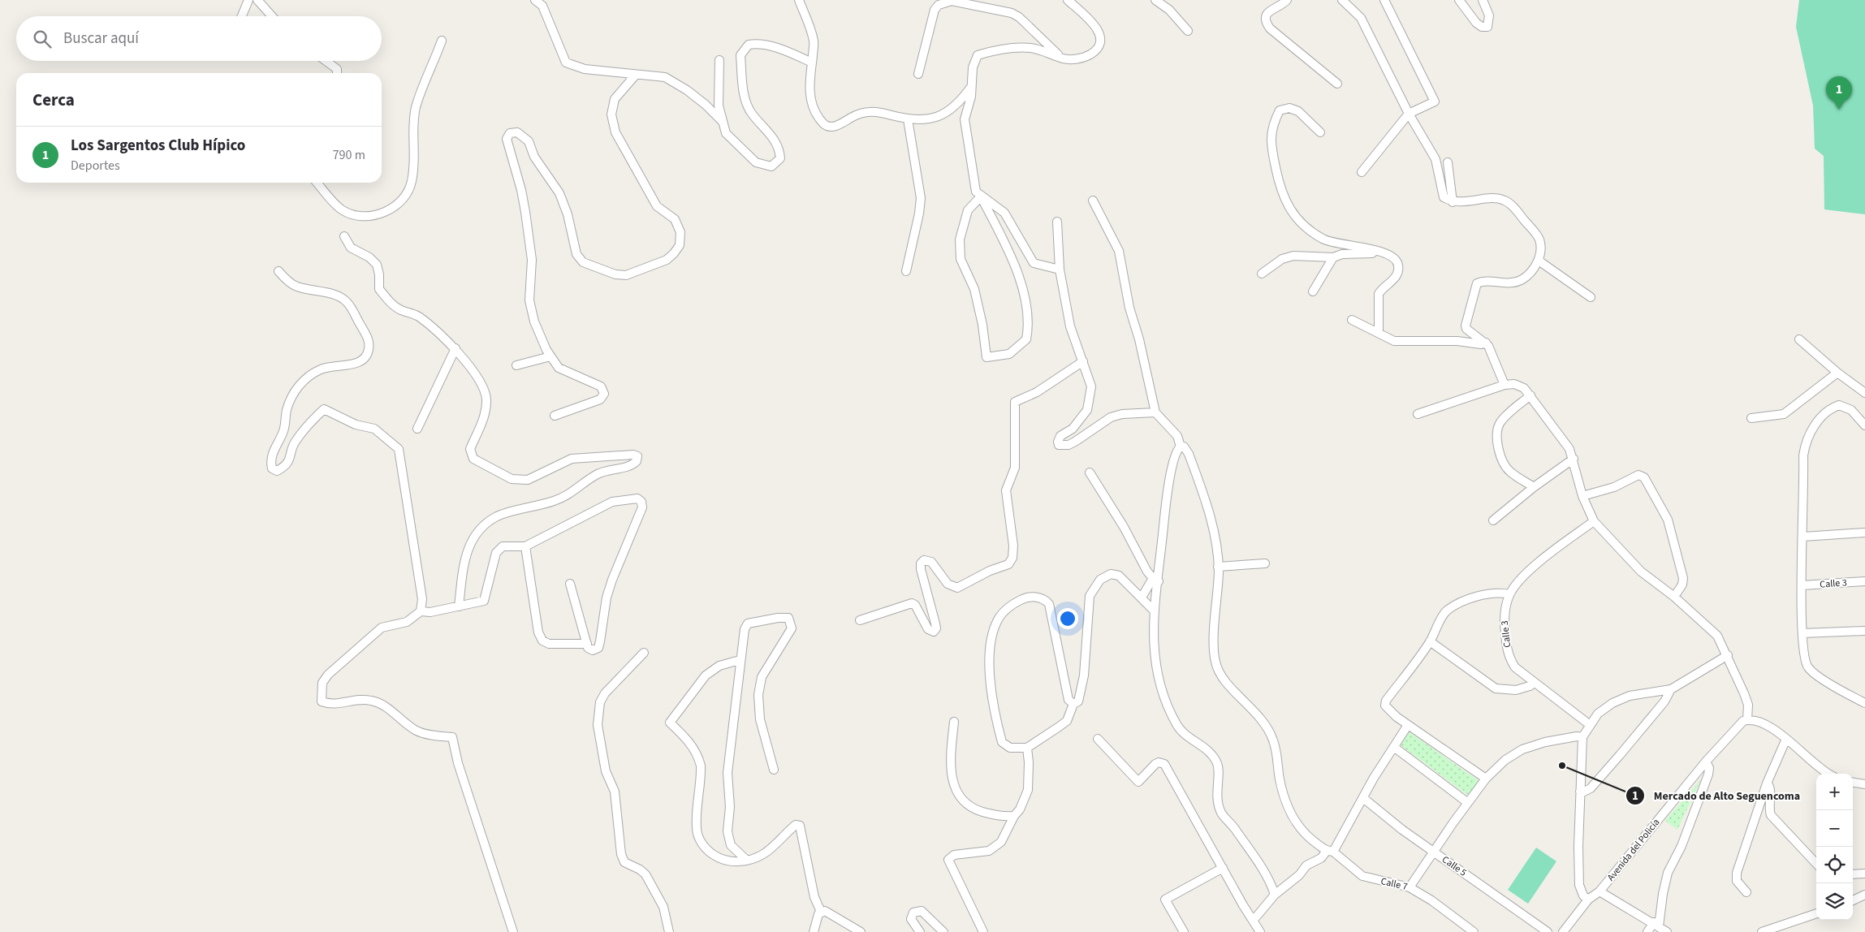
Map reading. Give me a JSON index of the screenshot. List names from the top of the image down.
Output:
{
  "streets": {
    "street": [
      "Calle 3",
      "Avenida del Policía",
      "Calle 5",
      "Calle 7"
    ]
  },
  "places": ["Mercado de Alto Seguencoma"],
  "page": {
    "search": "Buscar aquí",
    "heading": "Cerca",
    "pins": "1",
    "list": [
      {
        "mark": "1",
        "name": "Los Sargentos Club Hípico",
        "note": "Deportes",
        "value": "790 m"
      }
    ],
    "map_buttons": ["+", "−"]
  }
}
